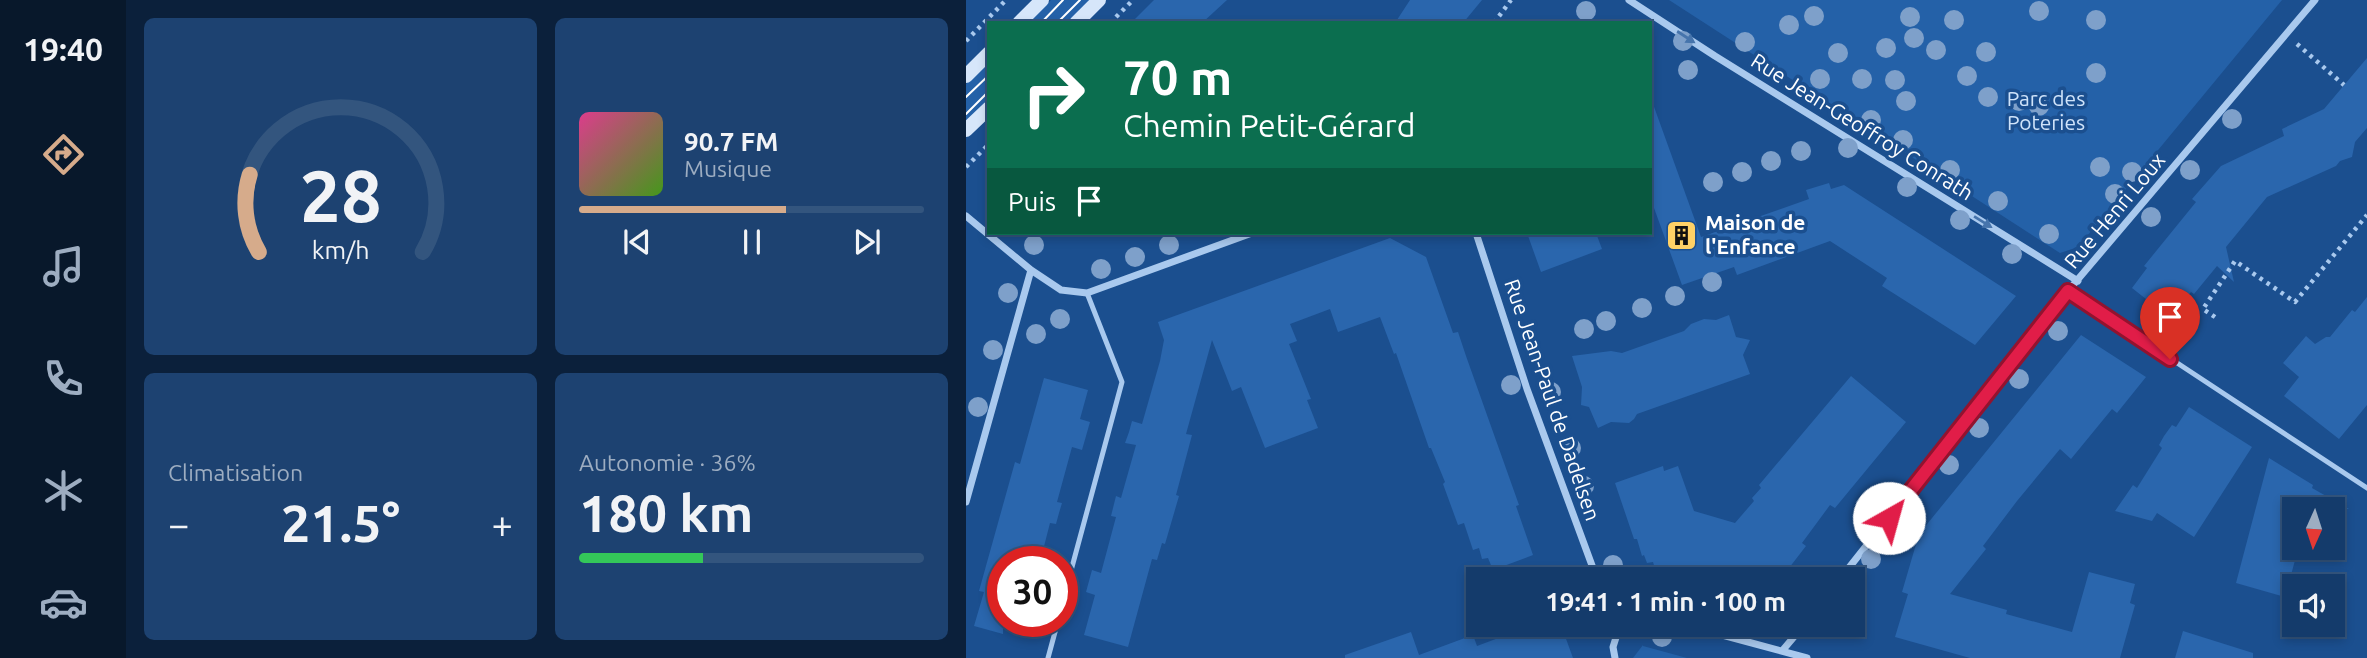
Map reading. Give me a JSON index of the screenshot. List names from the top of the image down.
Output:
{
  "streets": {
    "street": ["Rue Jean-Geoffroy Conrath", "Rue Henri Loux", "Rue Jean-Paul de Dadelsen"]
  },
  "crossings": [
    ["Rue Jean-Geoffroy Conrath", "Rue Henri Loux"]
  ],
  "one_way": ["Rue Jean-Geoffroy Conrath"],
  "parks": ["Parc des Poteries"],
  "places": {
    "building": ["Maison de l'Enfance"]
  },
  "north": "bottom",
  "page": {
    "tabs": "19:40",
    "turn": ["70 m", "Chemin Petit-Gérard"],
    "song": ["90.7 FM", "Musique"],
    "then": "Puis",
    "tile": [
      "Climatisation",
      ["Autonomie · 36%", "180 km"]
    ],
    "heat": ["−", "21.5°", "+"],
    "limit": "30",
    "trip": "19:41 · 1 min · 100 m",
    "gauge": ["28", "km/h"]
  }
}
